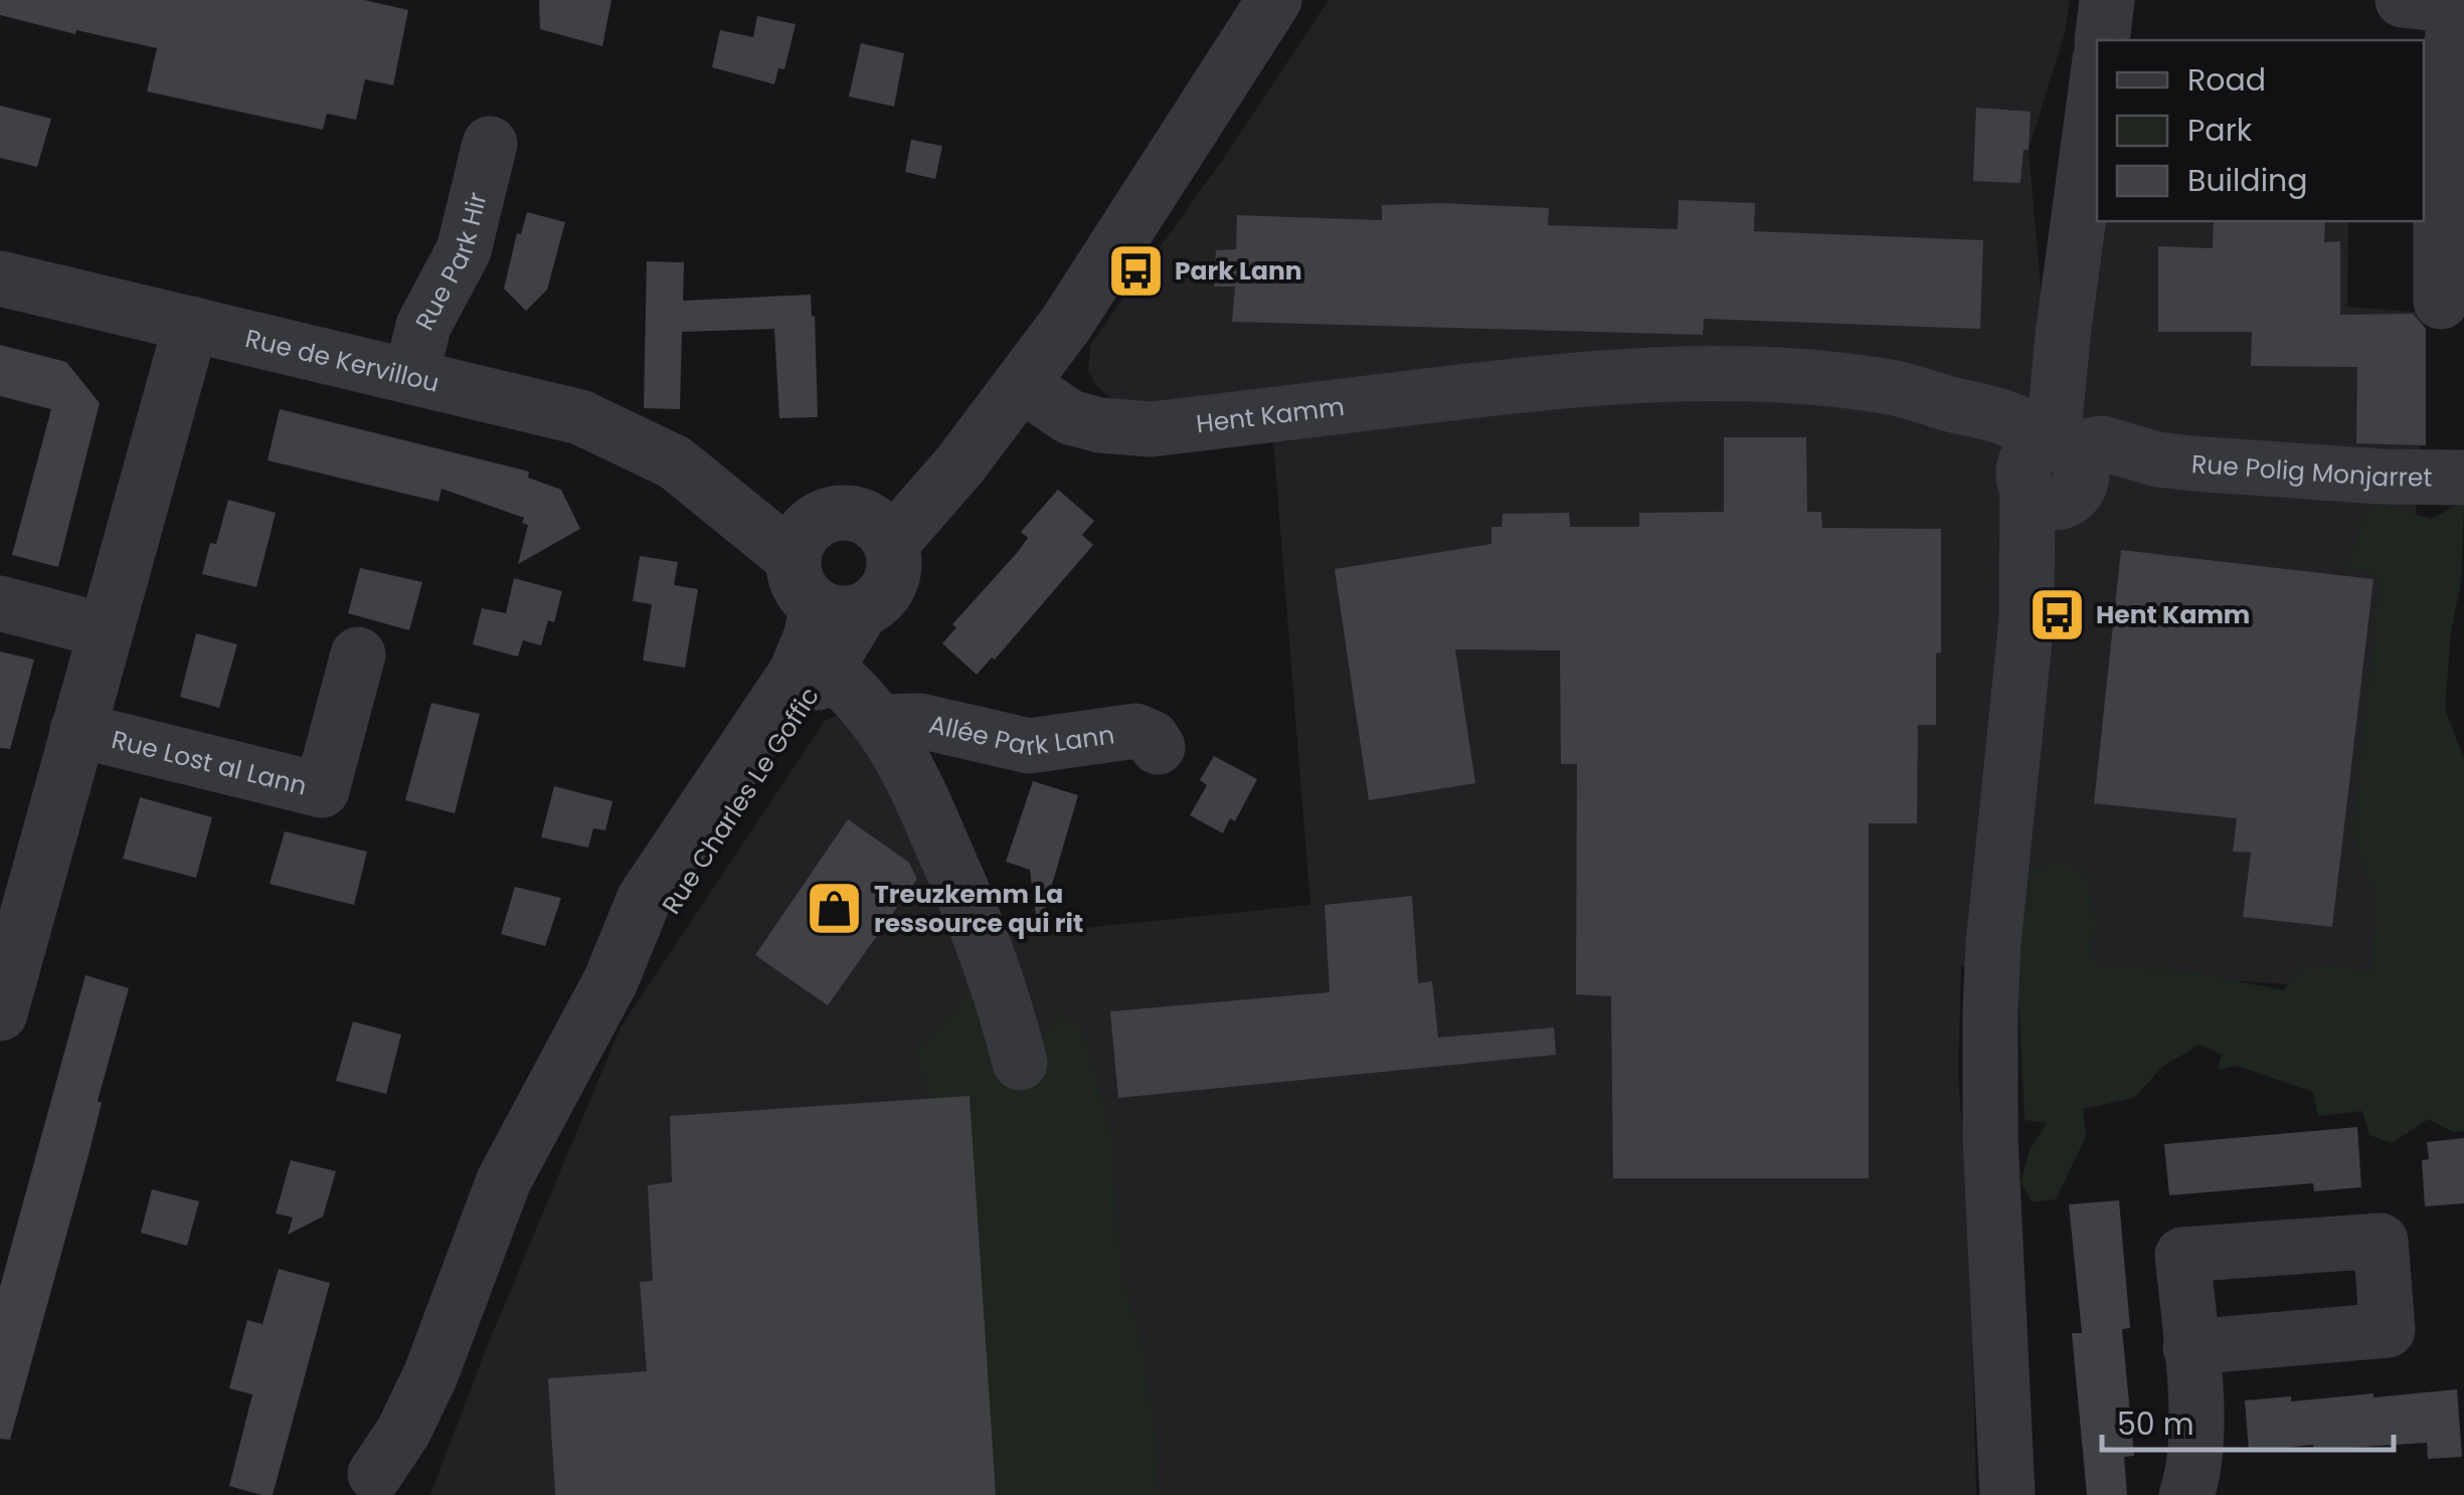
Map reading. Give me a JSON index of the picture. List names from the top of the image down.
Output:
{
  "streets": {
    "street": [
      "Rue Park Hir",
      "Rue de Kervillou",
      "Hent Kamm",
      "Rue Polig Monjarret",
      "Allée Park Lann",
      "Rue Lost al Lann",
      "Rue Charles Le Goffic"
    ]
  },
  "crossings": [
    ["Rue Park Hir", "Rue de Kervillou"],
    ["Rue de Kervillou", "Rue Lost al Lann"],
    ["Rue de Kervillou", "Rue Charles Le Goffic"],
    ["Hent Kamm", "Rue Polig Monjarret"],
    ["Hent Kamm", "Rue Charles Le Goffic"],
    ["Allée Park Lann", "Rue Charles Le Goffic"]
  ],
  "places": {
    "bus stop": ["Park Lann", "Hent Kamm"],
    "shop": ["Treuzkemm La ressource qui rit"]
  },
  "legend": ["Road", "Park", "Building"],
  "scale_bar": "50 m"
}
